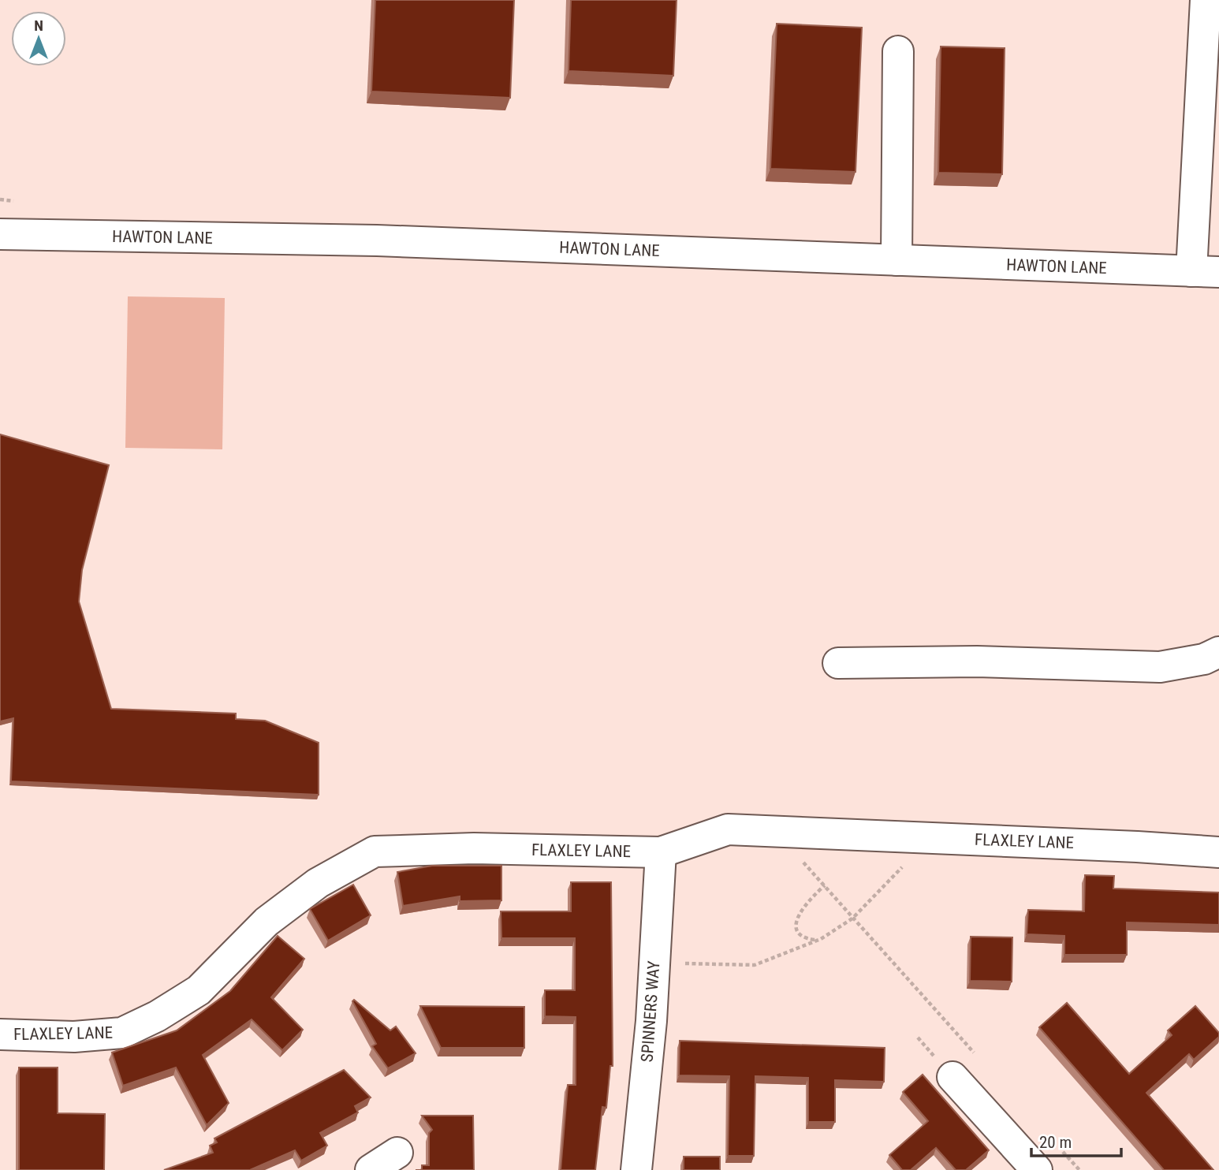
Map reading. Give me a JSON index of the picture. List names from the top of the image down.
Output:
{
  "streets": {
    "street": ["HAWTON LANE", "FLAXLEY LANE", "SPINNERS WAY"]
  },
  "crossings": [
    ["FLAXLEY LANE", "SPINNERS WAY"]
  ],
  "scale_bar": "20 m",
  "north": "top"
}
